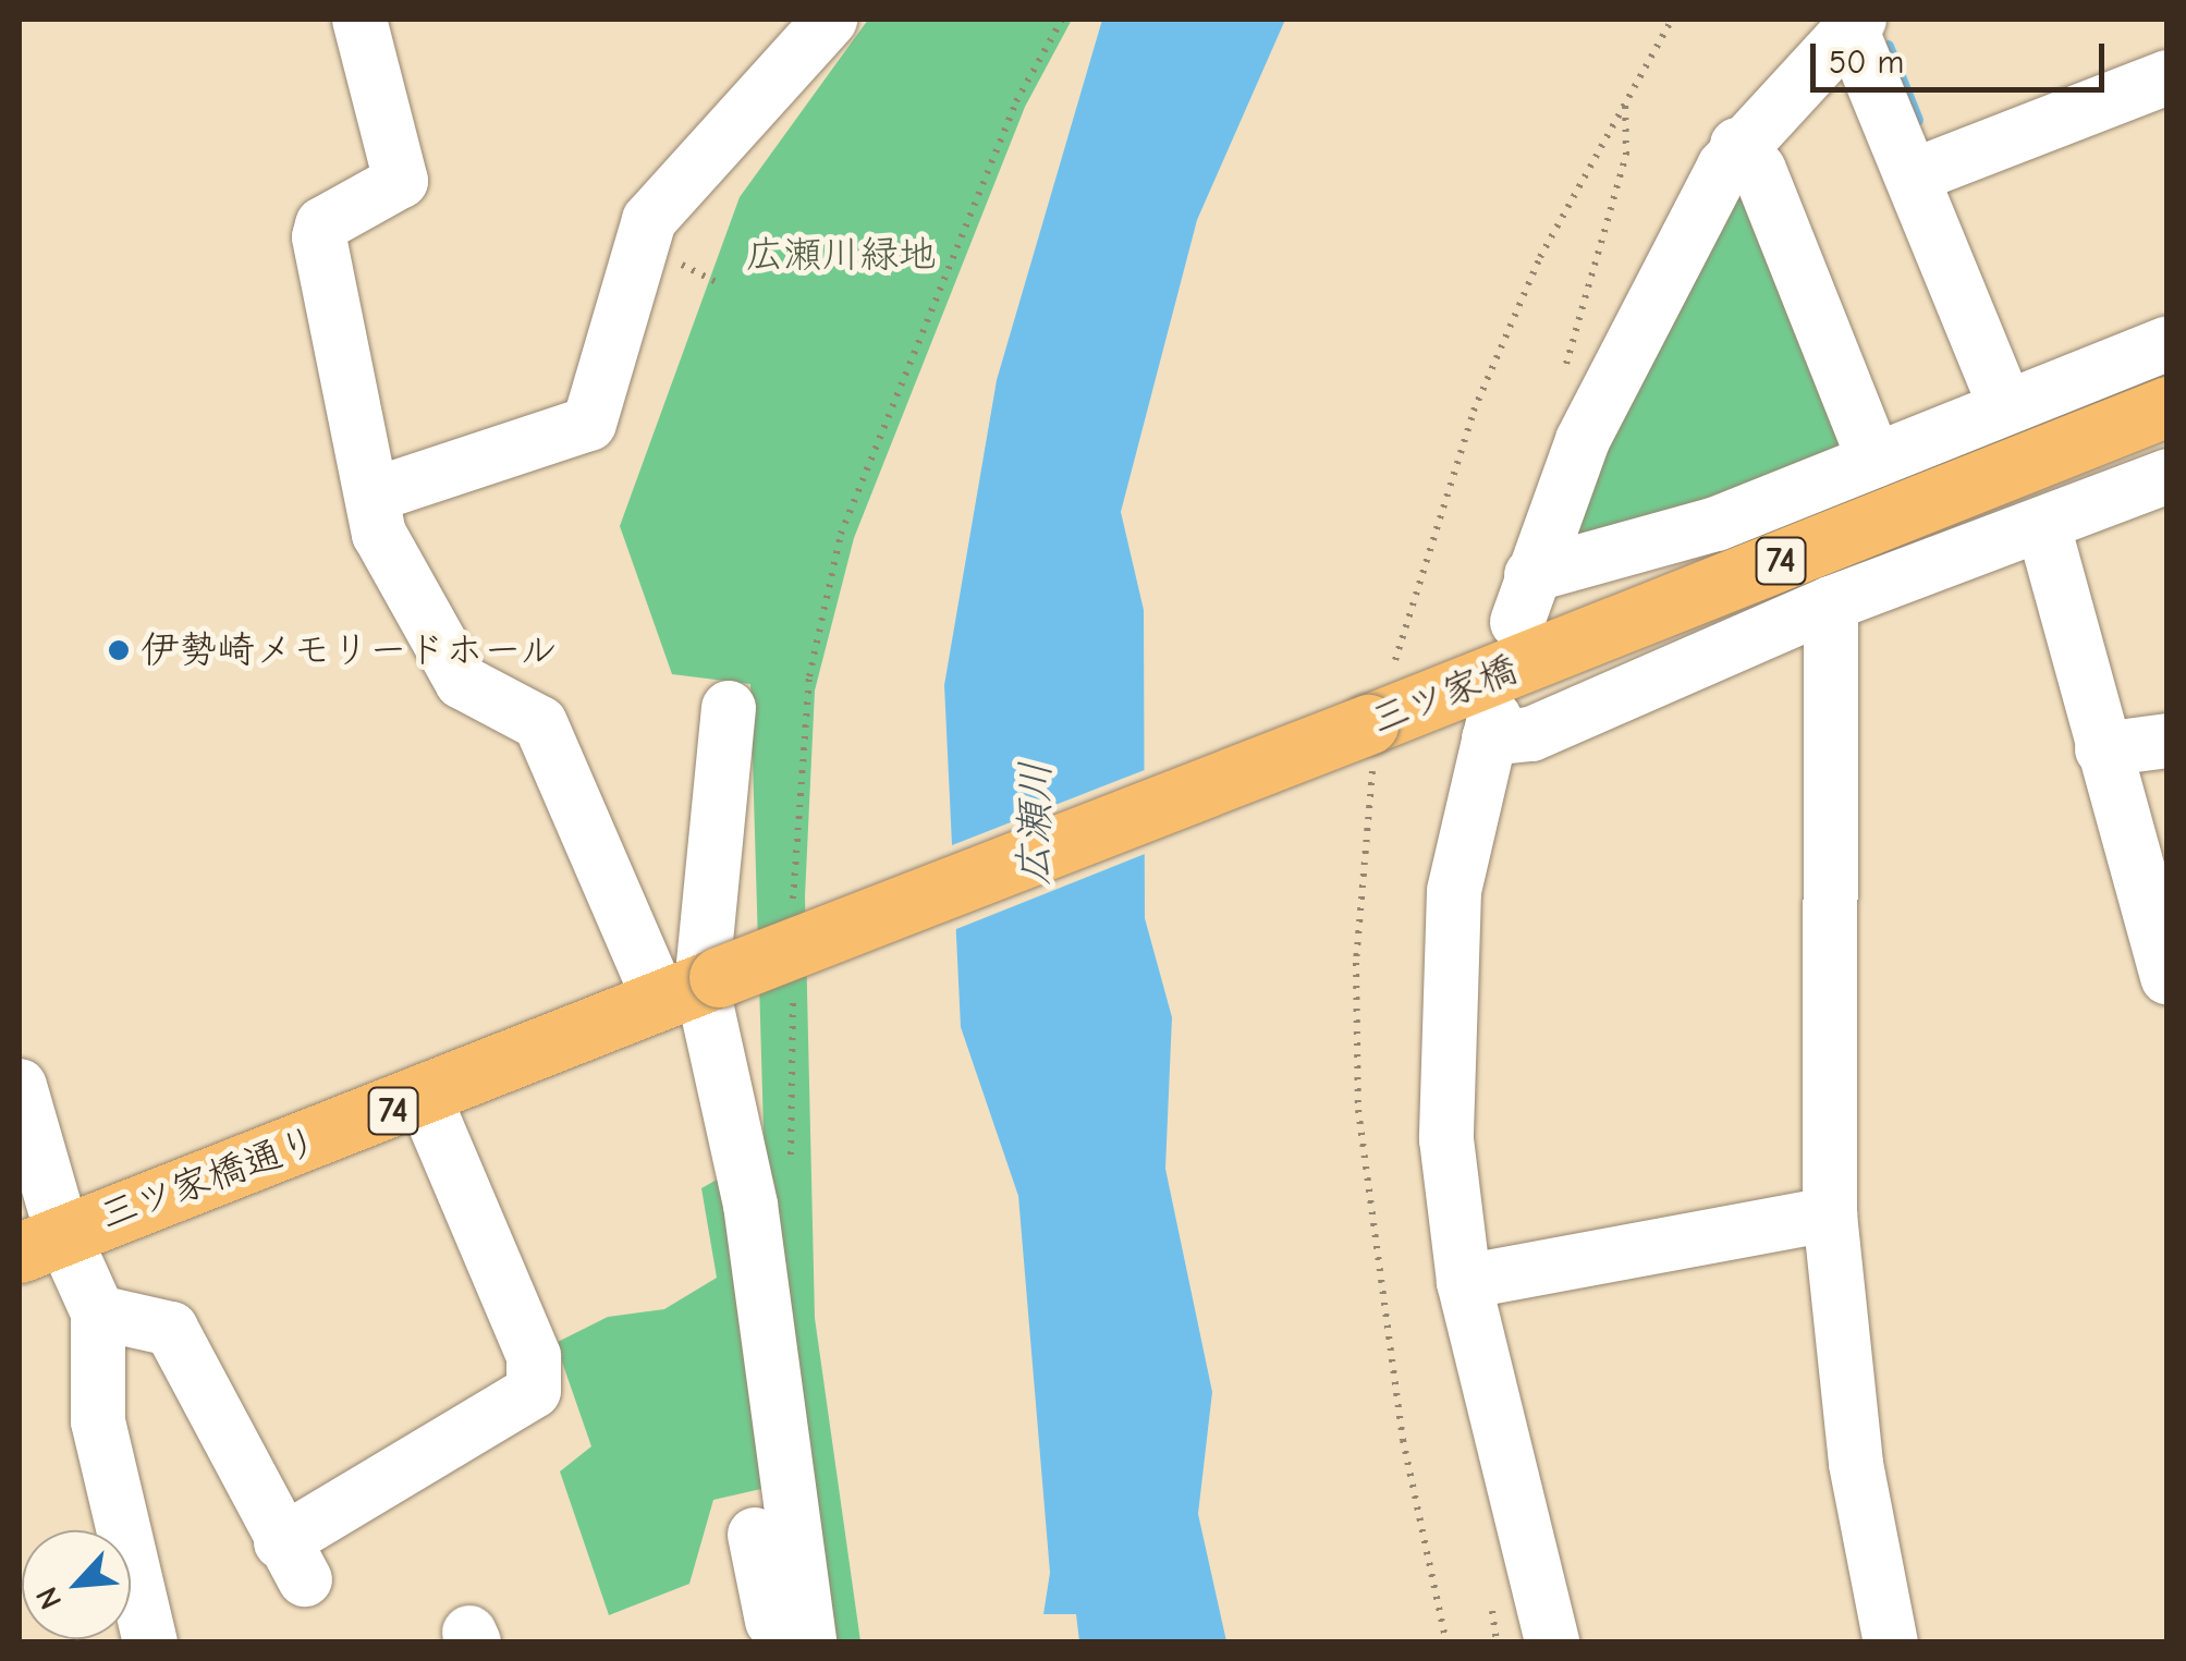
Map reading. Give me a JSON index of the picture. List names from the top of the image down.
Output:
{
  "streets": {
    "main road": ["74", "三ツ家橋", "三ツ家橋通り"]
  },
  "crossings": [
    ["三ツ家橋", "三ツ家橋通り"]
  ],
  "water": ["広瀬川"],
  "parks": ["広瀬川緑地"],
  "places": ["伊勢崎メモリードホール"],
  "scale_bar": "50 m",
  "north": "bottom left"
}
